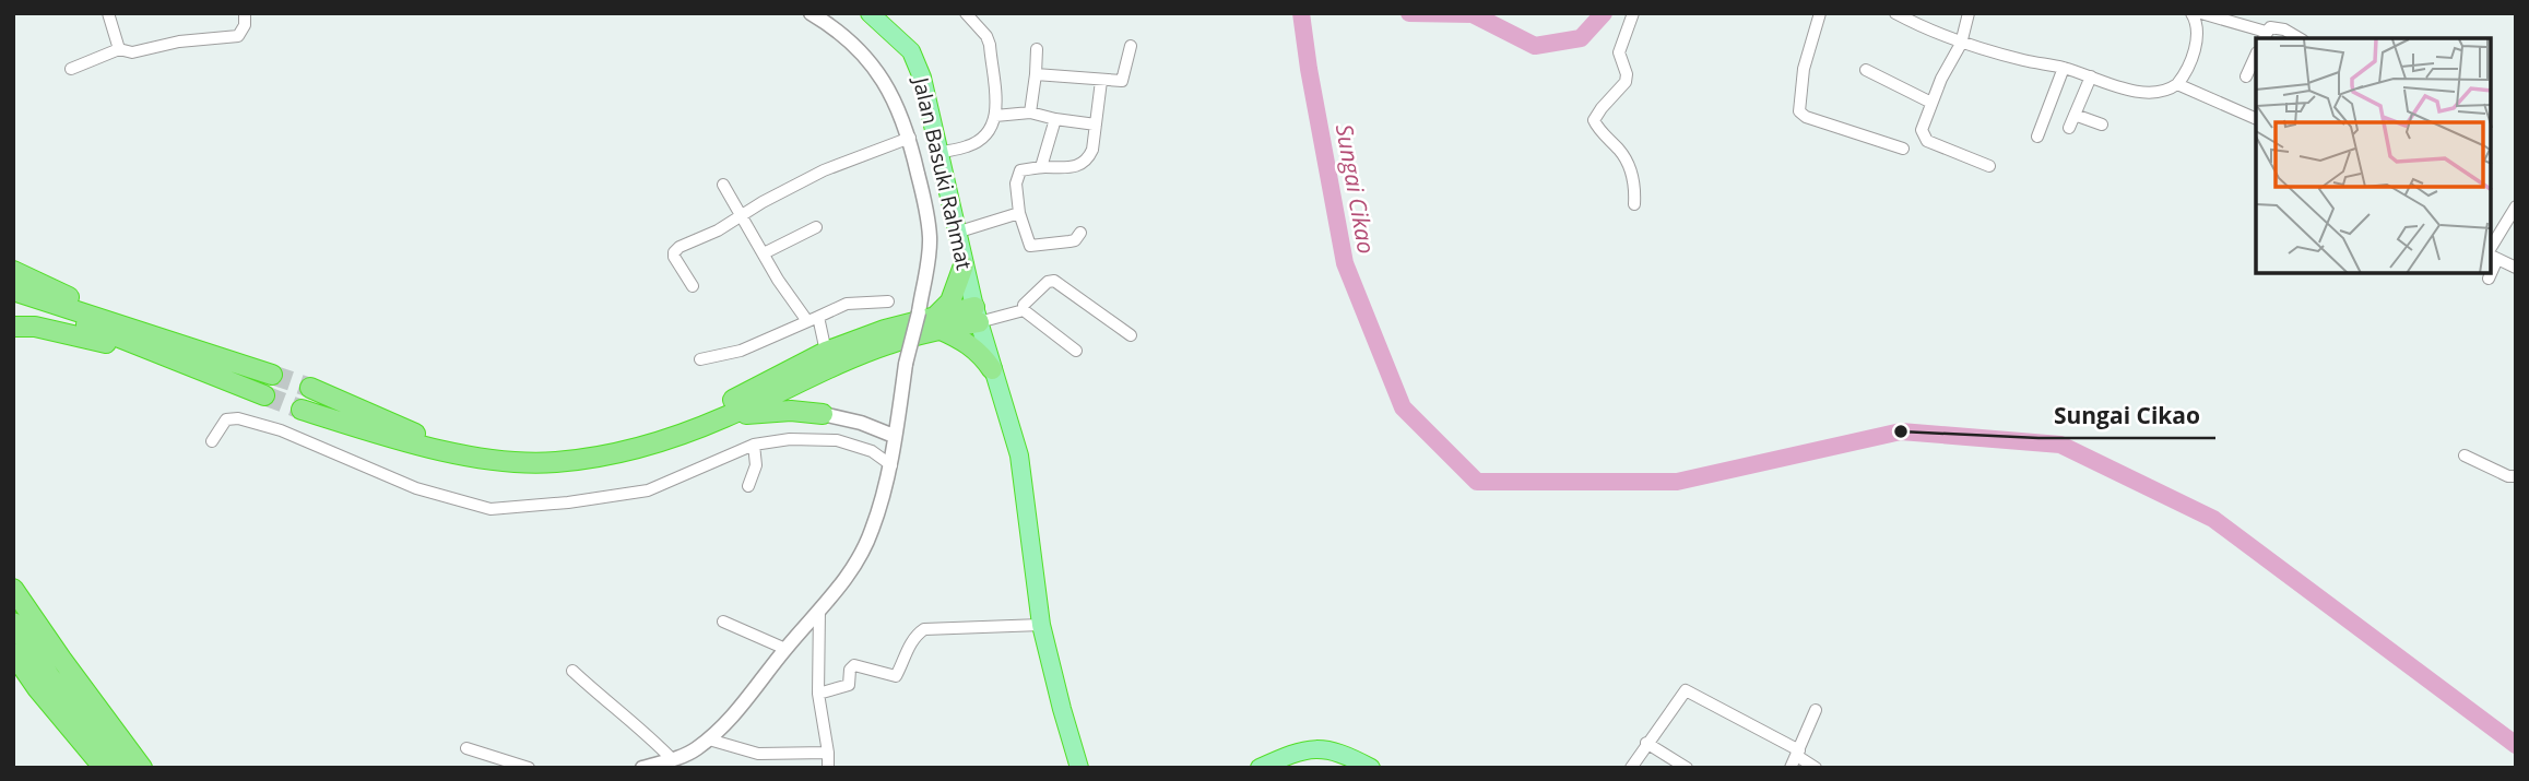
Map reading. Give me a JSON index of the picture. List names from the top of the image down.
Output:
{
  "streets": {
    "highway": ["Jalan Basuki Rahmat"]
  },
  "water": ["Sungai Cikao"],
  "places": ["Sungai Cikao"]
}
